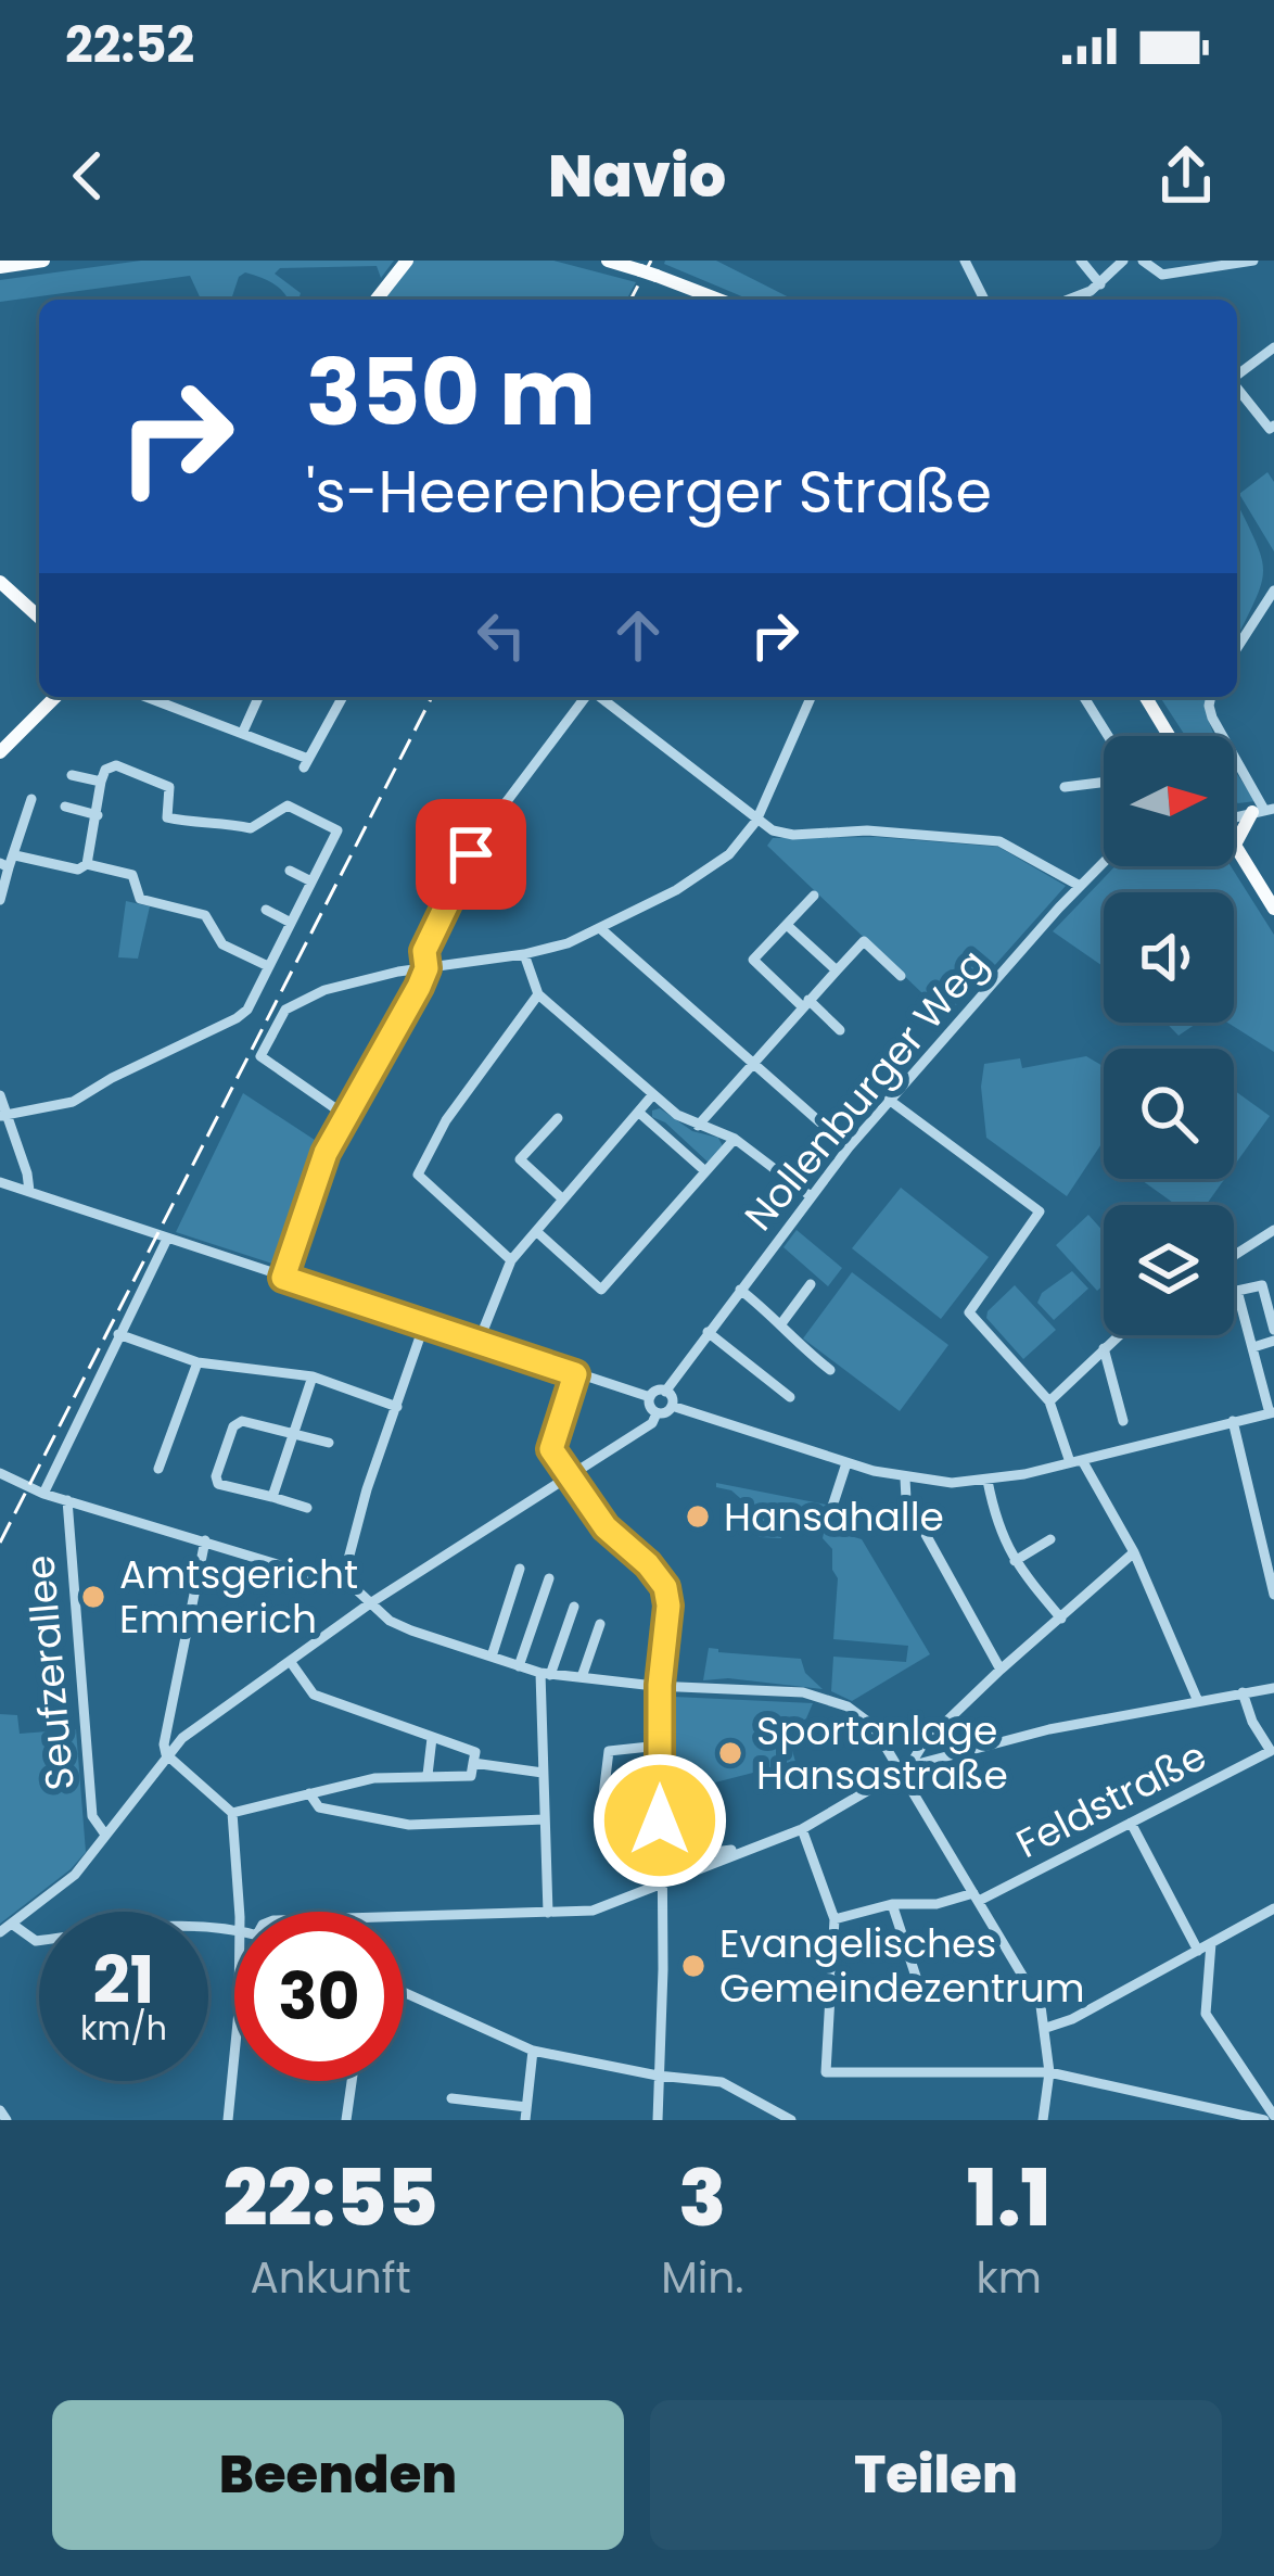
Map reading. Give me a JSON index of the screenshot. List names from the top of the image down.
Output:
{
  "streets": {
    "street": ["Nollenburger Weg", "Seufzerallee", "Feldstraße"]
  },
  "places": [
    "Hansahalle",
    "Amtsgericht Emmerich",
    "Sportanlage Hansastraße",
    "Evangelisches Gemeindezentrum"
  ],
  "north": "right",
  "page": {
    "status": "22:52",
    "header": "Navio",
    "turn": ["350 m", "'s-Heerenberger Straße"],
    "speed": "21 km/h",
    "limit": "30",
    "eta": [
      "22:55",
      "Ankunft",
      "3",
      "Min.",
      "1.1",
      "km"
    ],
    "buttons": ["Beenden", "Teilen"]
  }
}
